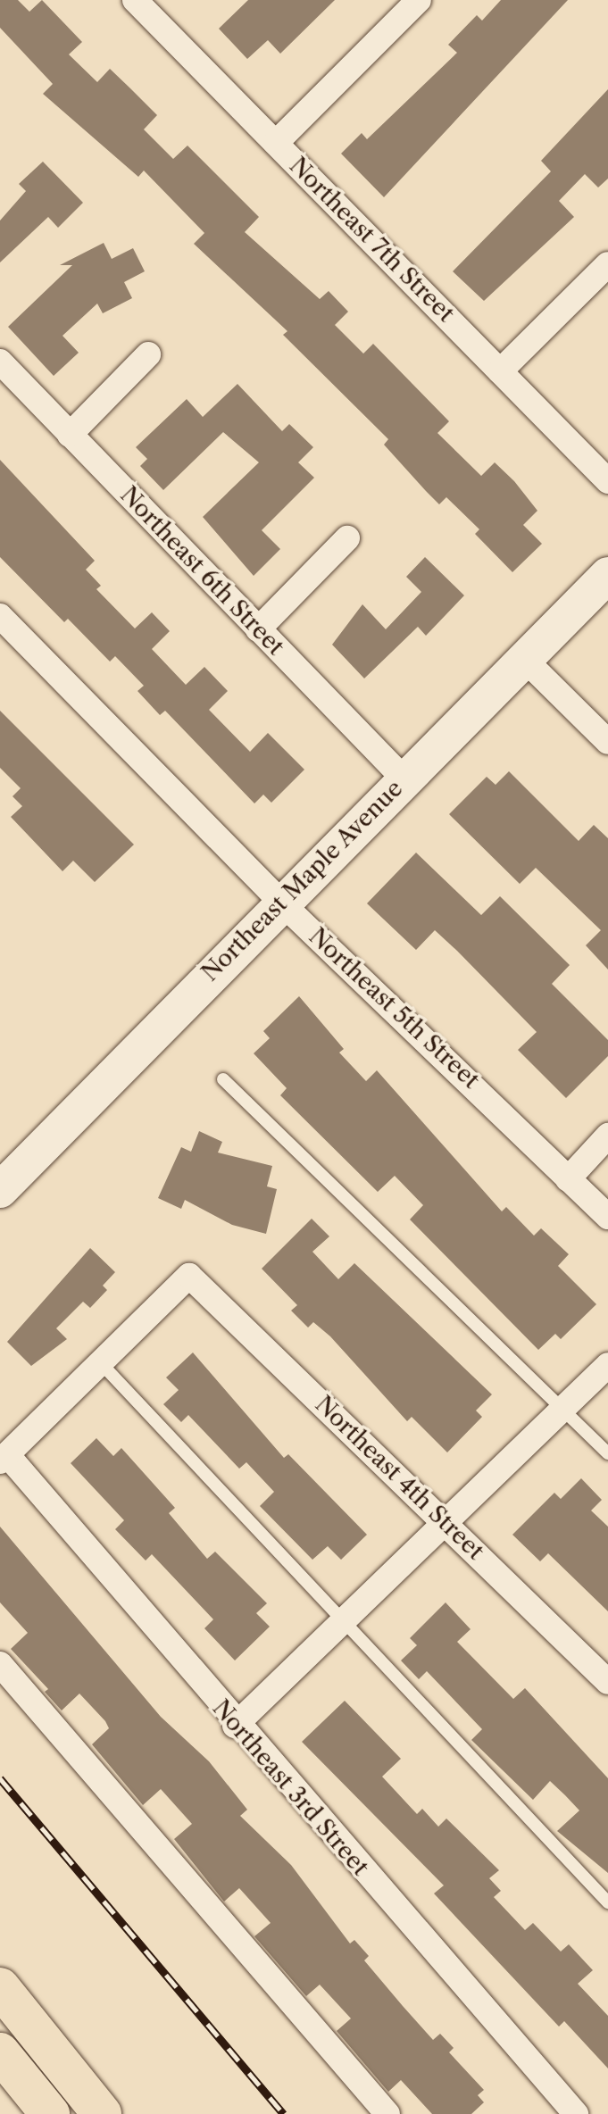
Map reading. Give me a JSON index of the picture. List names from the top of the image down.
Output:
{
  "streets": {
    "main road": ["Northeast Maple Avenue"],
    "street": [
      "Northeast 7th Street",
      "Northeast 6th Street",
      "Northeast 5th Street",
      "Northeast 4th Street",
      "Northeast 3rd Street"
    ]
  },
  "crossings": [
    ["Northeast 6th Street", "Northeast Maple Avenue"],
    ["Northeast Maple Avenue", "Northeast 5th Street"]
  ]
}
